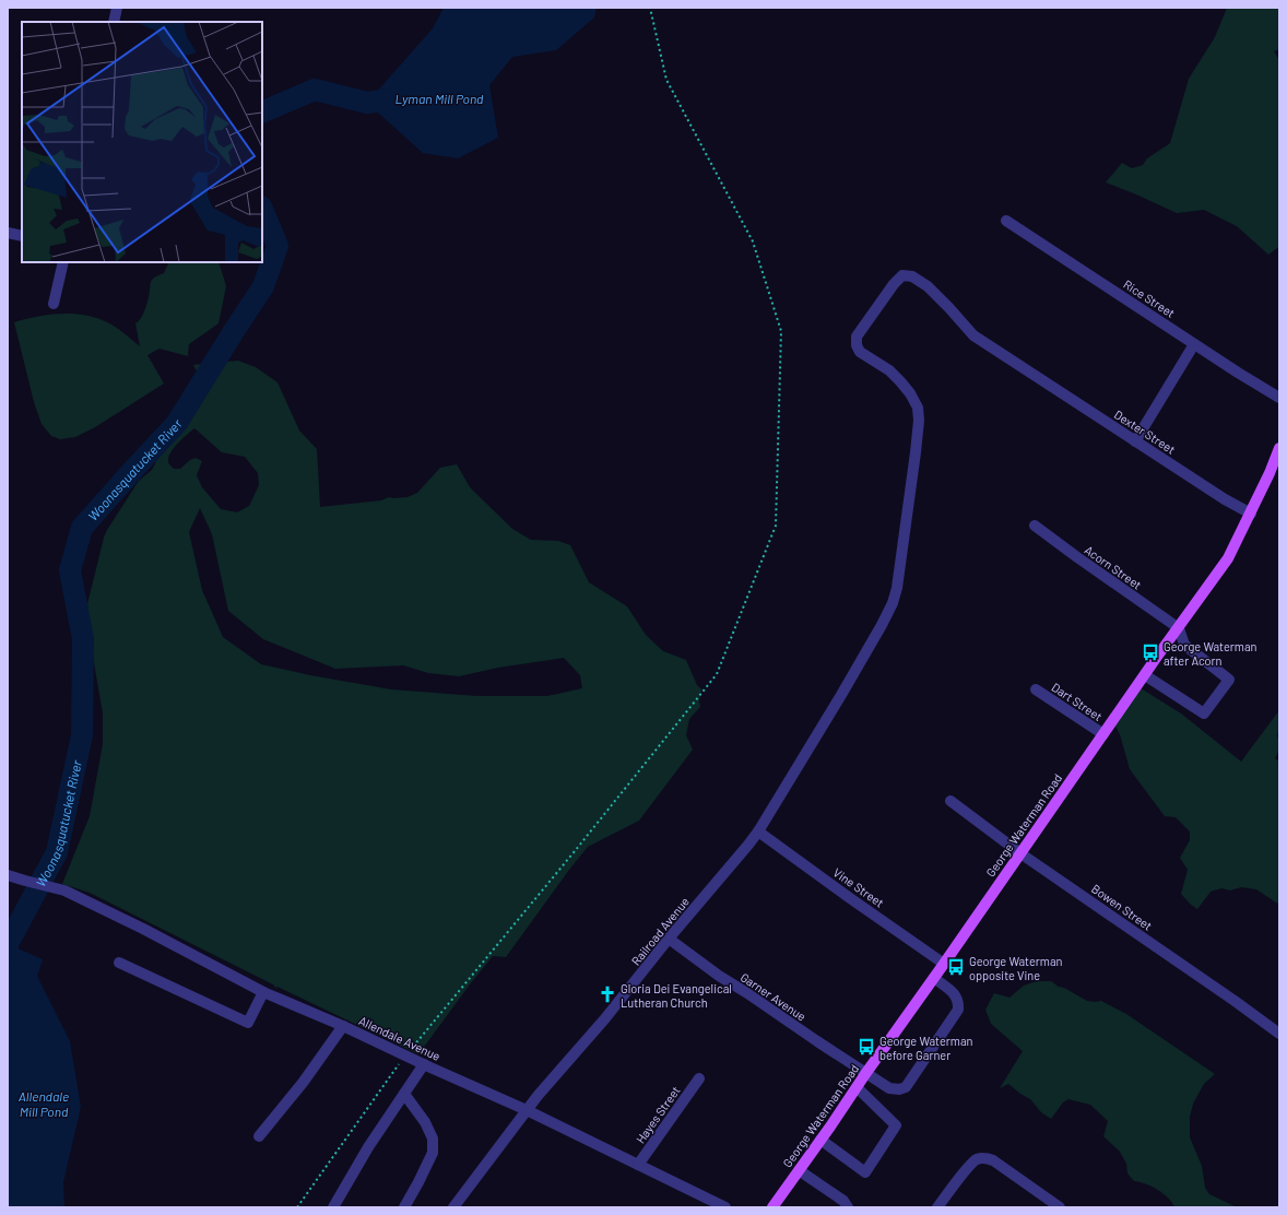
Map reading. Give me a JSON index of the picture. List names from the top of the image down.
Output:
{
  "streets": {
    "main road": ["George Waterman Road"],
    "street": [
      "Rice Street",
      "Dexter Street",
      "Acorn Street",
      "Dart Street",
      "Vine Street",
      "Bowen Street",
      "Railroad Avenue",
      "Garner Avenue",
      "Allendale Avenue",
      "Hayes Street"
    ]
  },
  "crossings": [
    ["Dexter Street", "George Waterman Road"],
    ["Dexter Street", "Railroad Avenue"],
    ["Acorn Street", "George Waterman Road"],
    ["Dart Street", "George Waterman Road"],
    ["George Waterman Road", "Vine Street"],
    ["George Waterman Road", "Bowen Street"],
    ["George Waterman Road", "Garner Avenue"],
    ["Vine Street", "Railroad Avenue"],
    ["Railroad Avenue", "Garner Avenue"],
    ["Railroad Avenue", "Allendale Avenue"],
    ["Allendale Avenue", "Hayes Street"]
  ],
  "water": ["Lyman Mill Pond", "Woonasquatucket River", "Allendale Mill Pond"],
  "places": {
    "bus stop": ["George Waterman after Acorn", "George Waterman opposite Vine", "George Waterman before Garner"],
    "church": ["Gloria Dei Evangelical Lutheran Church"]
  }
}
